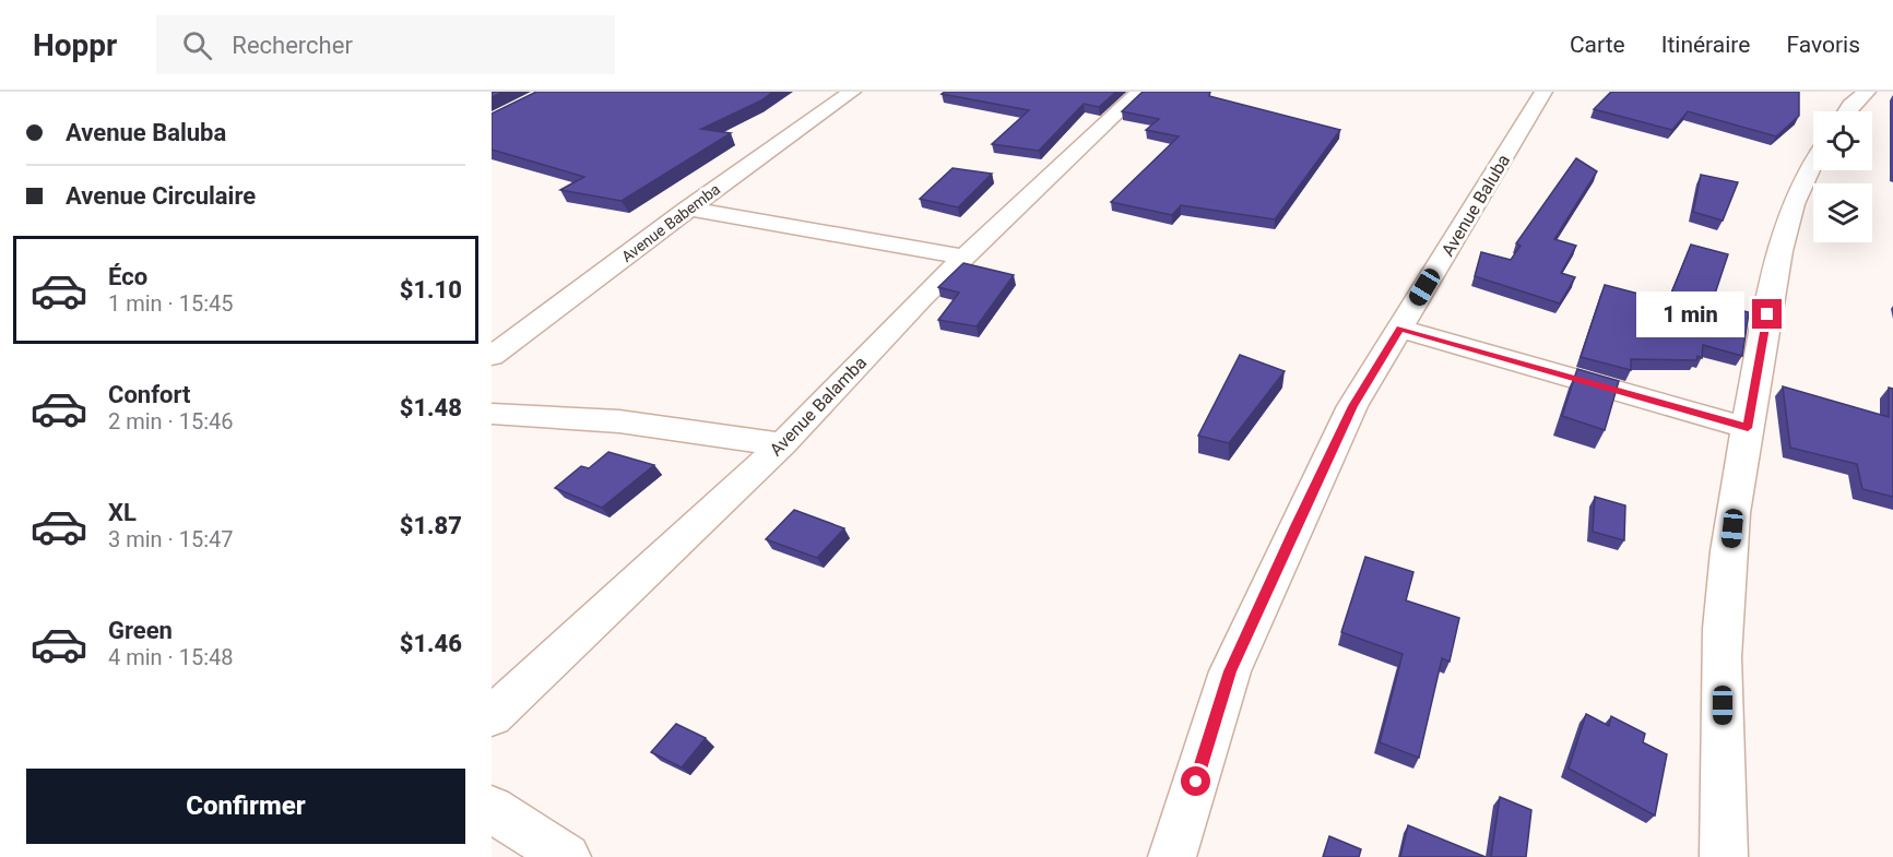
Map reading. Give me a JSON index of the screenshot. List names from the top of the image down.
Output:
{
  "streets": {
    "street": ["Avenue Baluba", "Avenue Babemba", "Avenue Balamba"]
  },
  "page": {
    "header": "Hoppr",
    "search": "Rechercher",
    "nav": ["Carte", "Itinéraire", "Favoris"],
    "banner": ["Avenue Baluba", "Avenue Circulaire"],
    "list": [
      {
        "name": "Éco",
        "note": "1 min · 15:45",
        "value": "$1.10"
      },
      {
        "name": "Confort",
        "note": "2 min · 15:46",
        "value": "$1.48"
      },
      {
        "name": "XL",
        "note": "3 min · 15:47",
        "value": "$1.87"
      },
      {
        "name": "Green",
        "note": "4 min · 15:48",
        "value": "$1.46"
      }
    ],
    "bubble": "1 min",
    "buttons": "Confirmer"
  }
}
